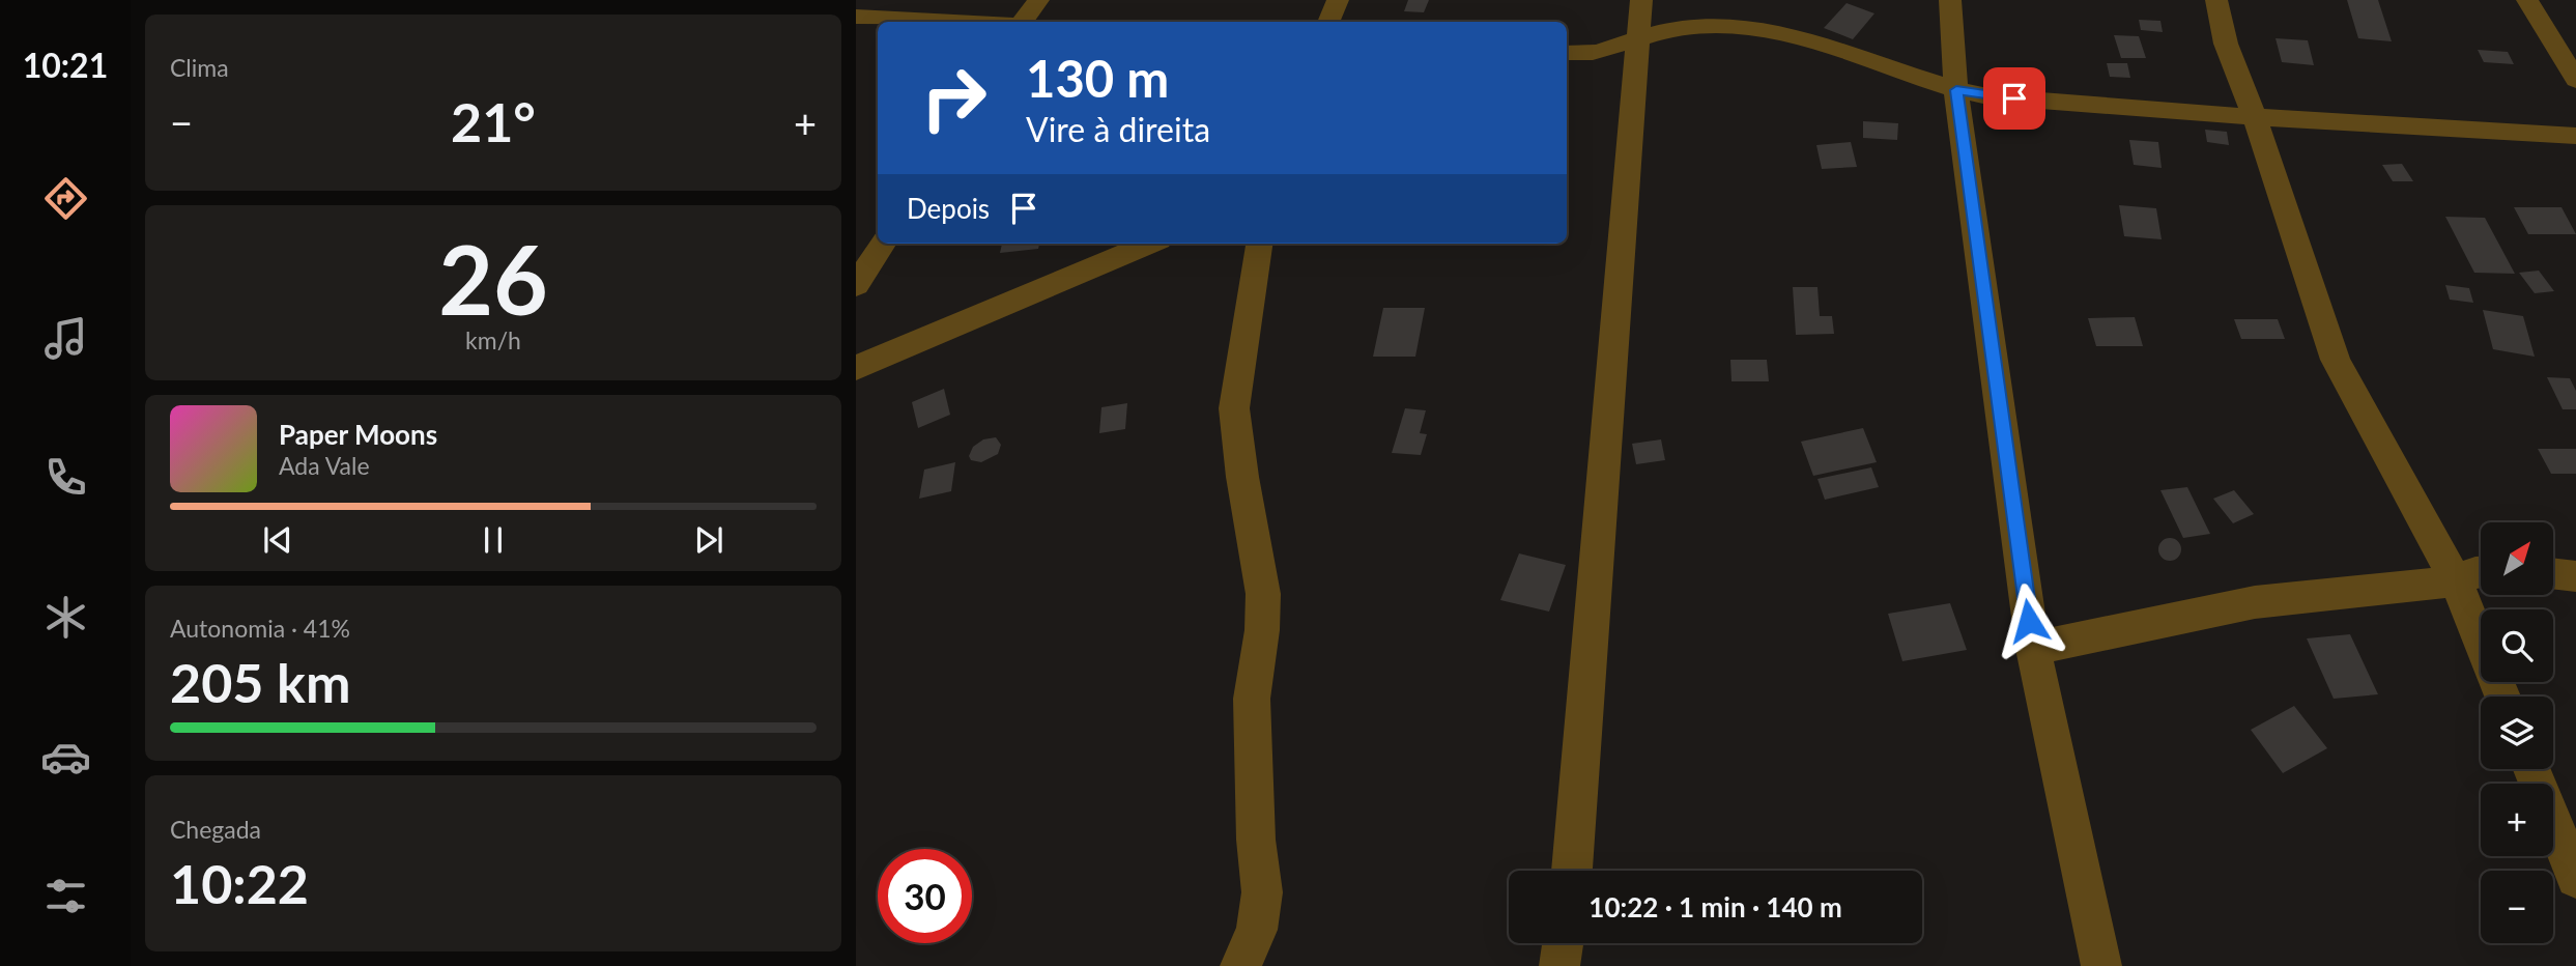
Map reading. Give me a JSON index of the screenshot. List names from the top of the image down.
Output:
{
  "north": "top right",
  "page": {
    "tabs": "10:21",
    "tile": [
      "Clima",
      ["26", "km/h"],
      ["Autonomia · 41%", "205 km"],
      ["Chegada", "10:22"]
    ],
    "turn": ["130 m", "Vire à direita"],
    "heat": ["−", "21°", "+"],
    "then": "Depois",
    "song": ["Paper Moons", "Ada Vale"],
    "map_buttons": ["+", "−"],
    "limit": "30",
    "trip": "10:22 · 1 min · 140 m"
  }
}
